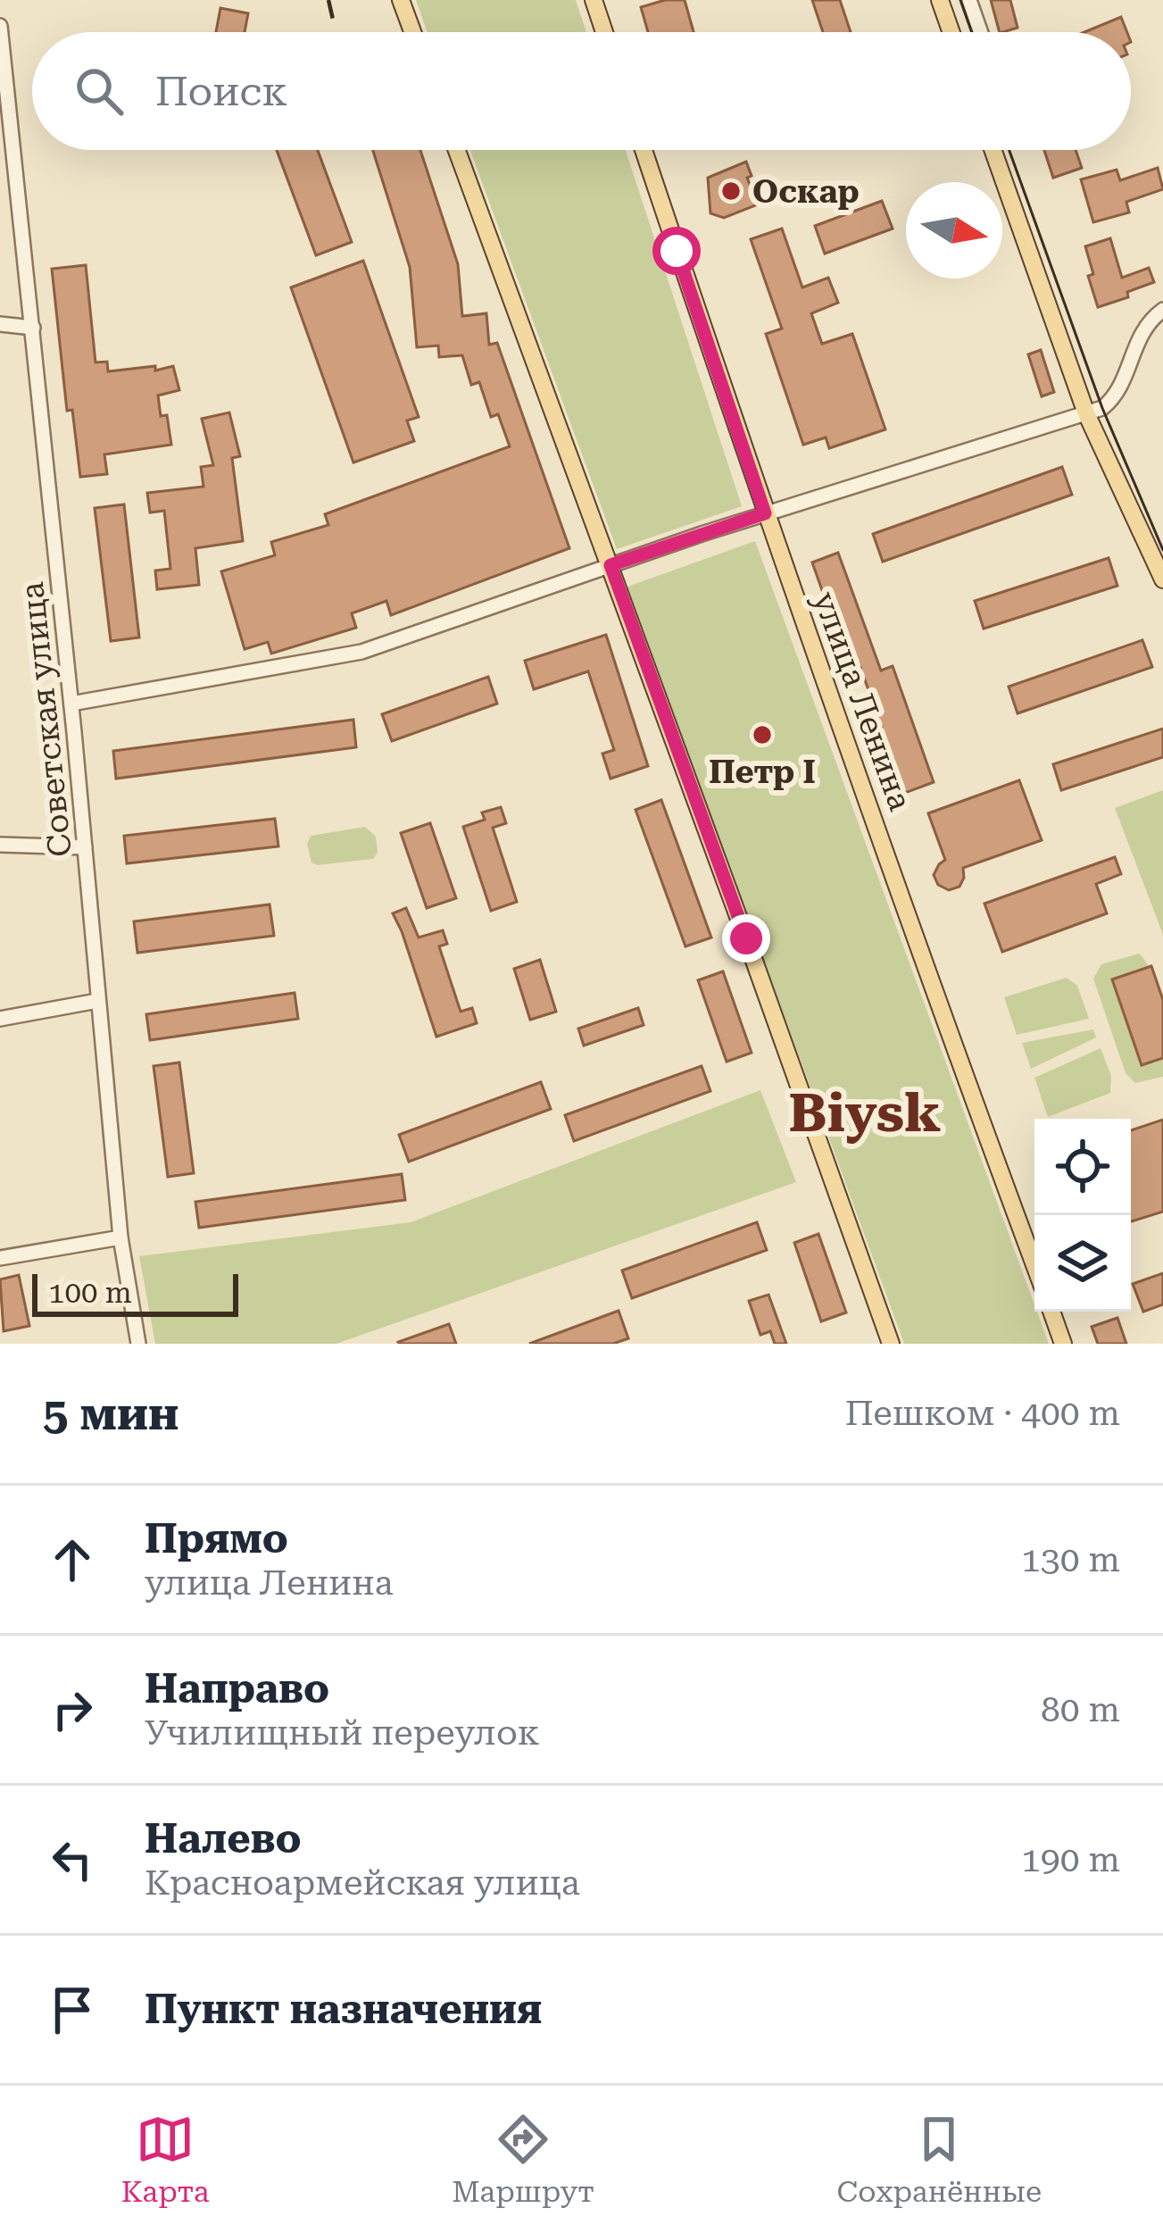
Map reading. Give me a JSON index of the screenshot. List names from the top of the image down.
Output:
{
  "streets": {
    "main road": ["улица Ленина"],
    "street": ["Советская улица"]
  },
  "districts": ["Biysk"],
  "places": ["Оскар", "Петр I"],
  "scale_bar": "100 m",
  "north": "right",
  "page": {
    "search": "Поиск",
    "scale": "100 m",
    "heading": ["5 мин", "Пешком · 400 m"],
    "list": [
      ["Прямо", "улица Ленина", "130 m"],
      ["Направо", "Училищный переулок", "80 m"],
      ["Налево", "Красноармейская улица", "190 m"],
      "Пункт назначения"
    ],
    "nav": ["Карта", "Маршрут", "Сохранённые"]
  }
}
